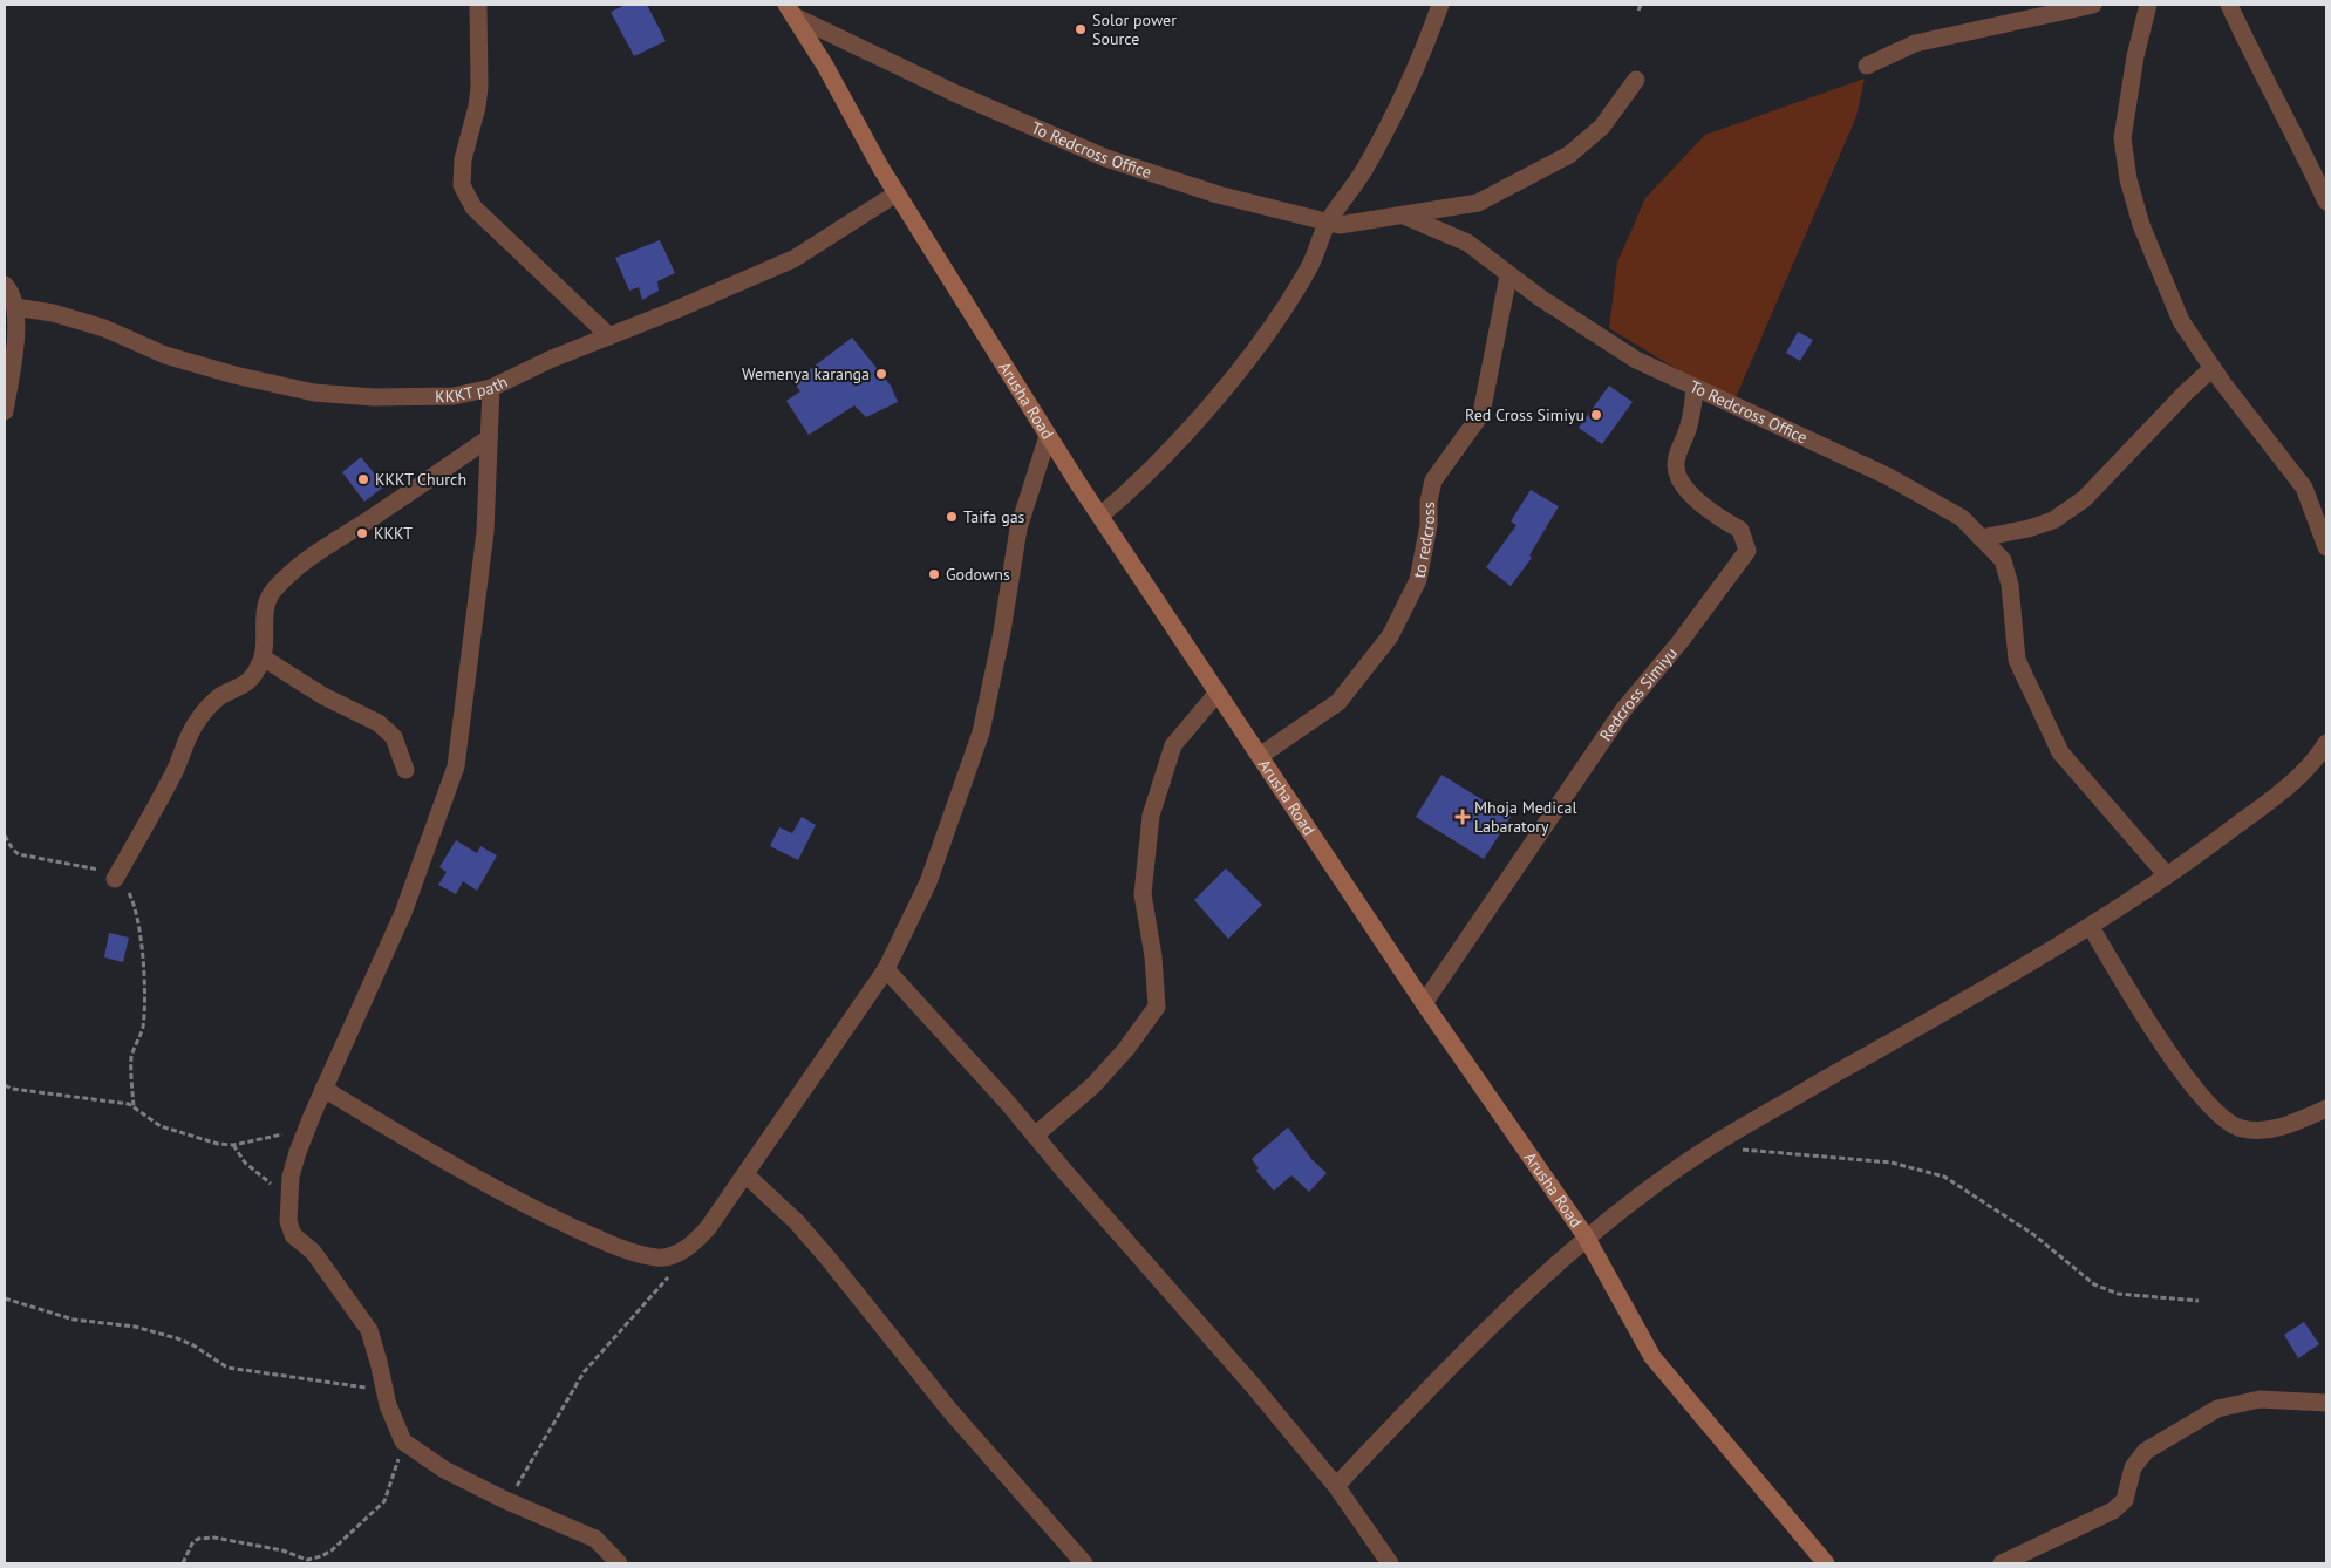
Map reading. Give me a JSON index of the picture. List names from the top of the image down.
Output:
{
  "streets": {
    "main road": ["Arusha Road"],
    "street": [
      "To Redcross Office",
      "KKKT path",
      "to redcross",
      "Redcross Simiyu"
    ]
  },
  "crossings": [
    ["To Redcross Office", "Arusha Road"],
    ["To Redcross Office", "to redcross"],
    ["To Redcross Office", "Redcross Simiyu"],
    ["KKKT path", "Arusha Road"],
    ["Arusha Road", "to redcross"],
    ["Arusha Road", "Redcross Simiyu"]
  ],
  "places": {
    "other": [
      "Solor power Source",
      "Wemenya karanga",
      "Red Cross Simiyu",
      "KKKT Church",
      "Taifa gas",
      "KKKT",
      "Godowns"
    ],
    "health": ["Mhoja Medical Labaratory"]
  }
}
